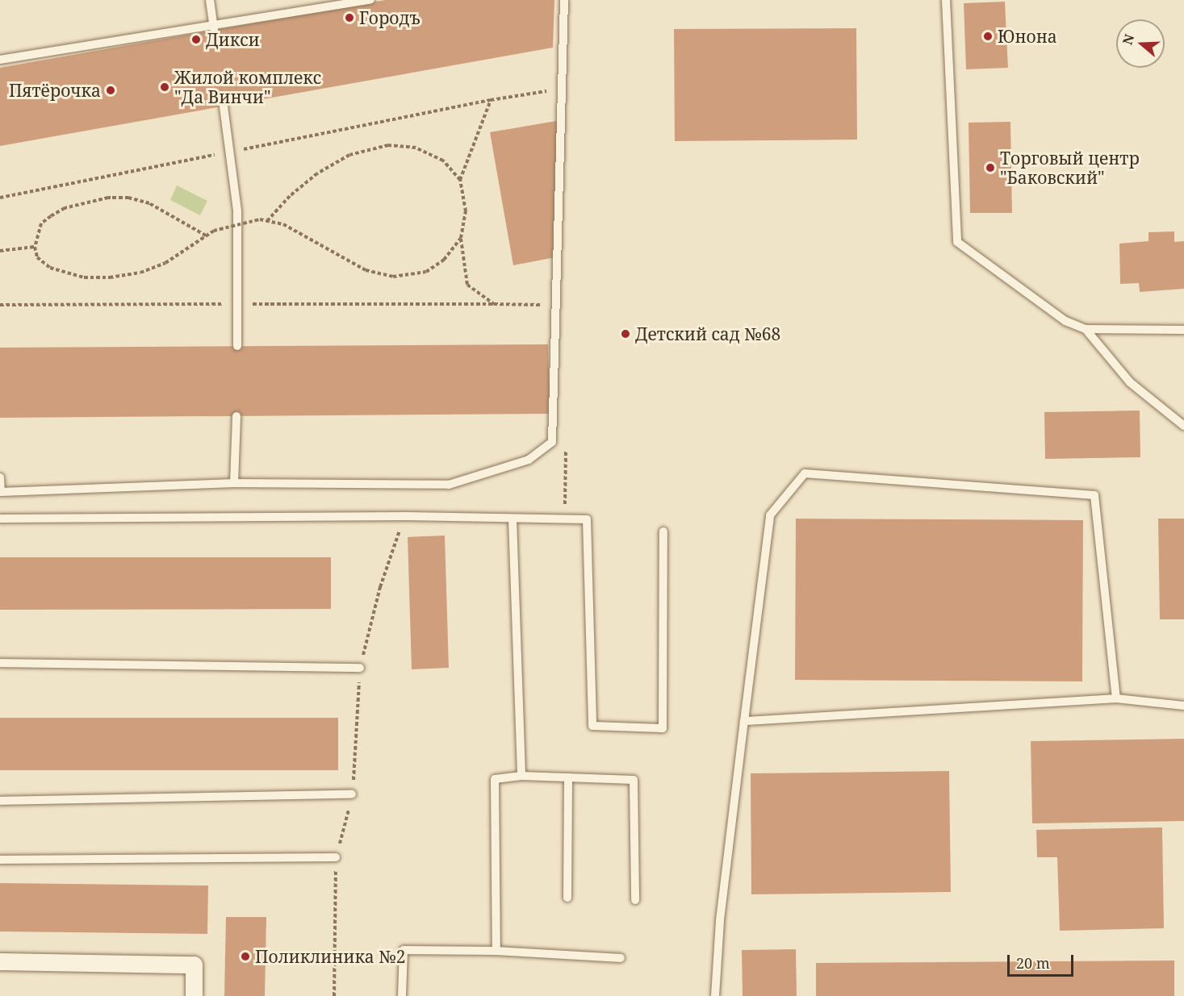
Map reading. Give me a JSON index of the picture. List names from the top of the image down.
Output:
{
  "places": [
    "Городъ",
    "Юнона",
    "Дикси",
    "Жилой комплекс \"Да Винчи\"",
    "Пятёрочка",
    "Торговый центр \"Баковский\"",
    "Детский сад №68",
    "Поликлиника №2"
  ],
  "scale_bar": "20 m",
  "north": "left"
}
